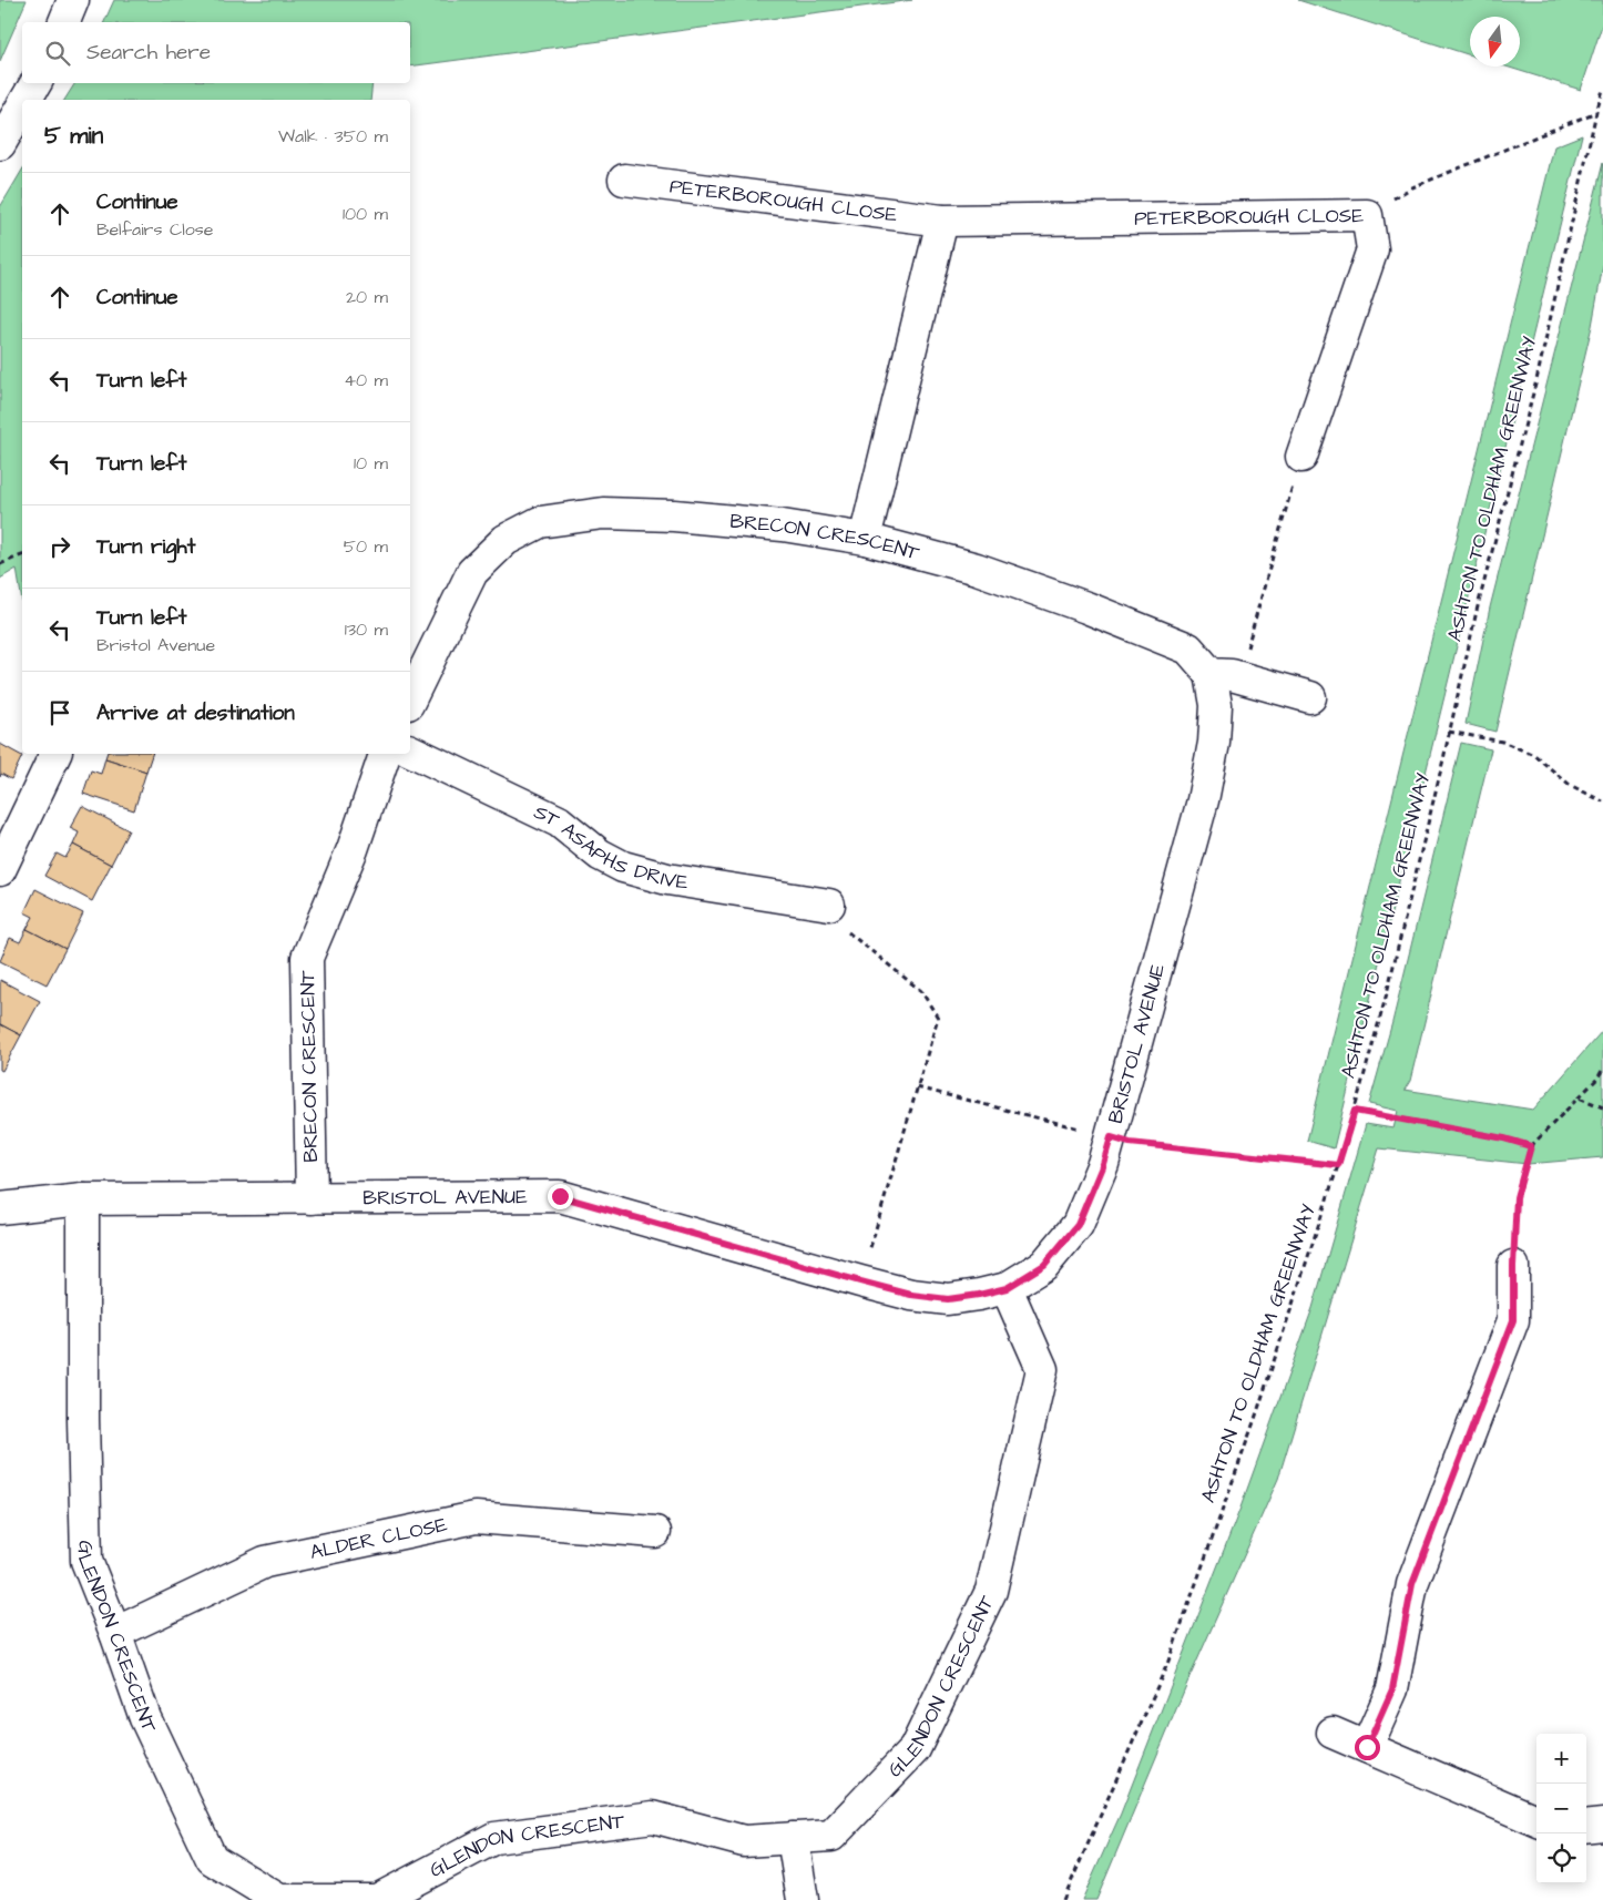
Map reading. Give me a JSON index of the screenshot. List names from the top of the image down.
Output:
{
  "streets": {
    "street": [
      "PETERBOROUGH CLOSE",
      "BRECON CRESCENT",
      "ST ASAPHS DRIVE",
      "BRISTOL AVENUE",
      "ALDER CLOSE",
      "GLENDON CRESCENT"
    ],
    "path": ["ASHTON TO OLDHAM GREENWAY"]
  },
  "crossings": [
    ["BRECON CRESCENT", "BRISTOL AVENUE"],
    ["BRISTOL AVENUE", "GLENDON CRESCENT"],
    ["ALDER CLOSE", "GLENDON CRESCENT"]
  ],
  "north": "bottom",
  "page": {
    "search": "Search here",
    "heading": ["5 min", "Walk · 350 m"],
    "list": [
      ["Continue", "Belfairs Close", "100 m"],
      ["Continue", "20 m"],
      ["Turn left", "40 m"],
      ["Turn left", "10 m"],
      ["Turn right", "50 m"],
      ["Turn left", "Bristol Avenue", "130 m"],
      "Arrive at destination"
    ],
    "map_buttons": ["+", "−"]
  }
}
